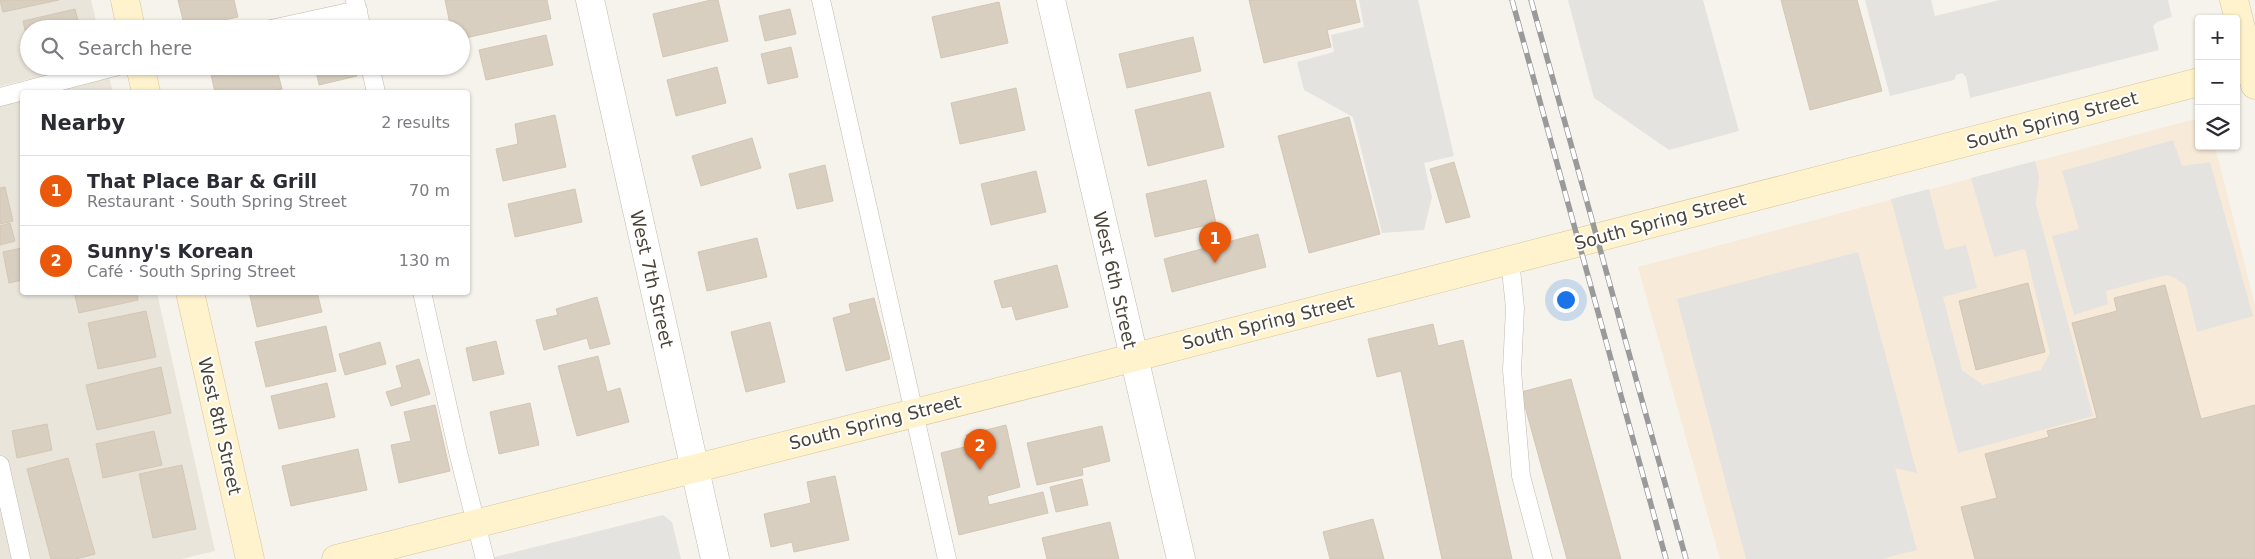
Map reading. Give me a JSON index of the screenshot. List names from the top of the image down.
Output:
{
  "streets": {
    "street": [
      "South Spring Street",
      "West 7th Street",
      "West 6th Street",
      "West 8th Street"
    ]
  },
  "crossings": [
    ["South Spring Street", "West 7th Street"],
    ["South Spring Street", "West 6th Street"]
  ],
  "page": {
    "map_buttons": ["+", "−"],
    "search": "Search here",
    "heading": ["Nearby", "2 results"],
    "list": [
      {
        "mark": "1",
        "name": "That Place Bar & Grill",
        "note": "Restaurant · South Spring Street",
        "value": "70 m"
      },
      {
        "mark": "2",
        "name": "Sunny's Korean",
        "note": "Café · South Spring Street",
        "value": "130 m"
      }
    ],
    "pins": ["1", "2"]
  }
}
